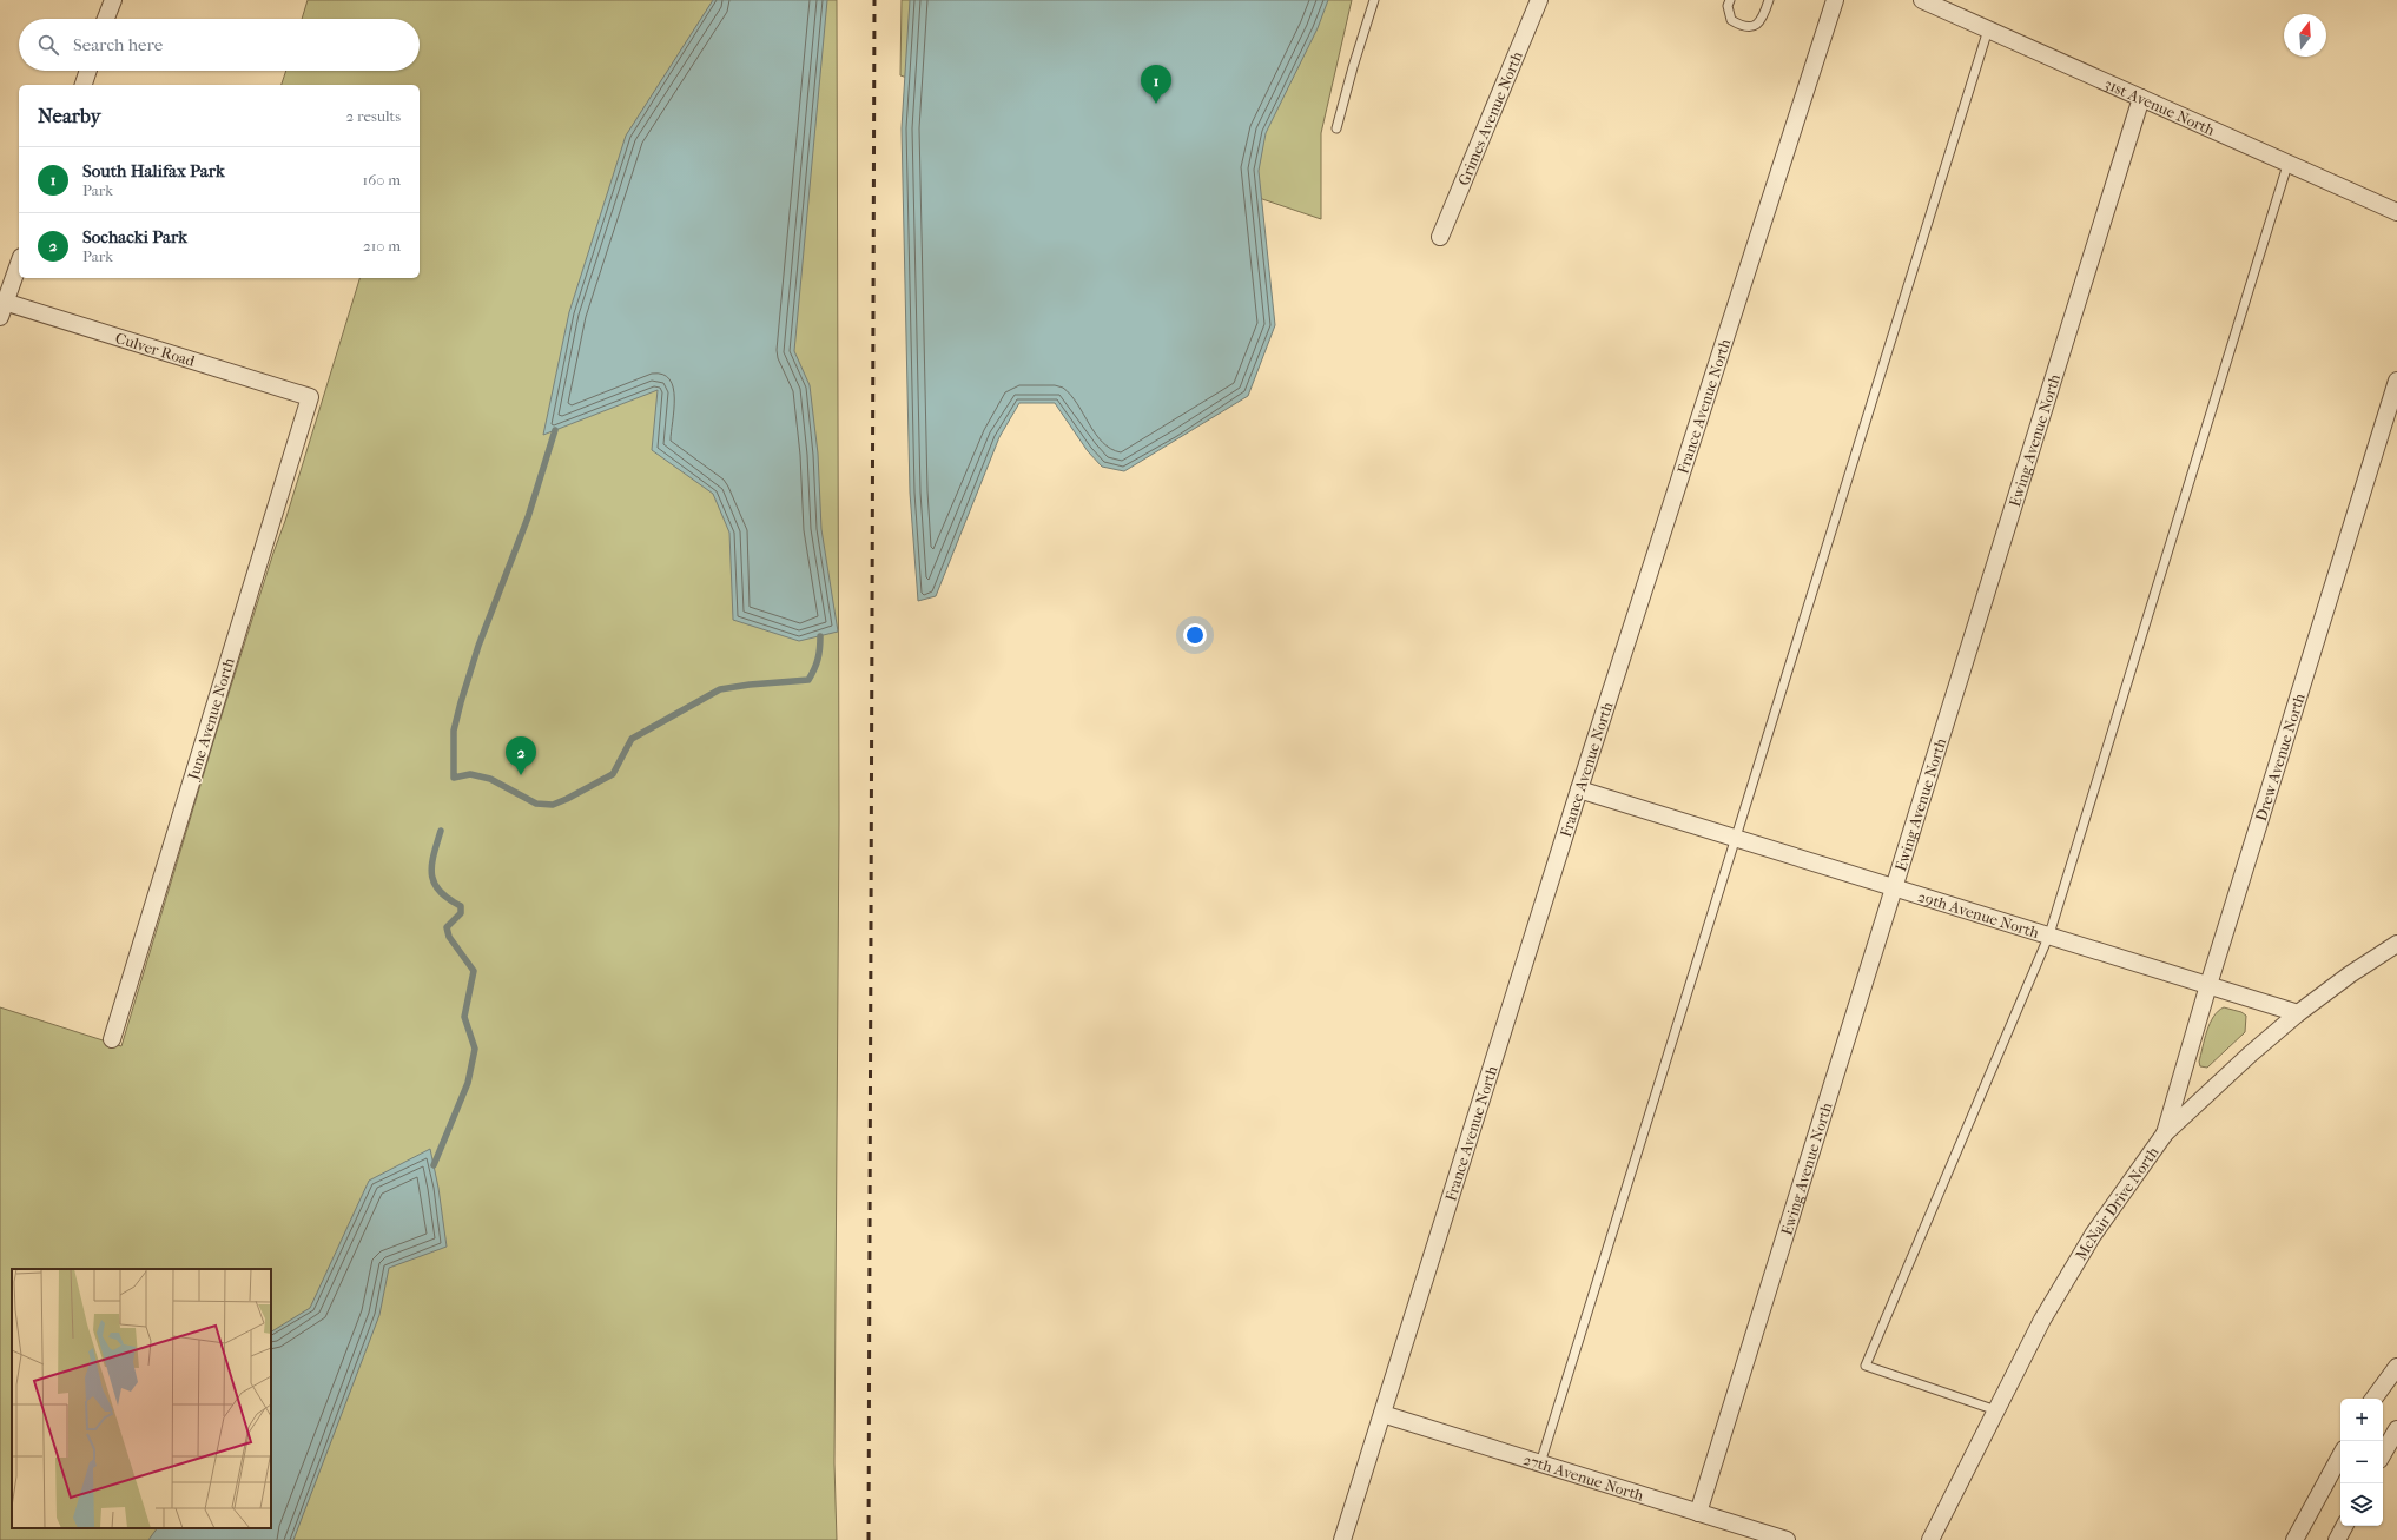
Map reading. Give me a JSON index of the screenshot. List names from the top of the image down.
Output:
{
  "streets": {
    "street": [
      "31st Avenue North",
      "Grimes Avenue North",
      "Culver Road",
      "France Avenue North",
      "Ewing Avenue North",
      "June Avenue North",
      "Drew Avenue North",
      "29th Avenue North",
      "McNair Drive North",
      "27th Avenue North"
    ]
  },
  "crossings": [
    ["31st Avenue North", "Ewing Avenue North"],
    ["Culver Road", "June Avenue North"],
    ["France Avenue North", "29th Avenue North"],
    ["France Avenue North", "27th Avenue North"],
    ["Ewing Avenue North", "29th Avenue North"],
    ["Ewing Avenue North", "27th Avenue North"],
    ["Drew Avenue North", "29th Avenue North"],
    ["Drew Avenue North", "McNair Drive North"],
    ["29th Avenue North", "McNair Drive North"]
  ],
  "north": "top",
  "page": {
    "search": "Search here",
    "pins": ["1", "2"],
    "heading": ["Nearby", "2 results"],
    "list": [
      {
        "mark": "1",
        "name": "South Halifax Park",
        "note": "Park",
        "value": "160 m"
      },
      {
        "mark": "2",
        "name": "Sochacki Park",
        "note": "Park",
        "value": "210 m"
      }
    ],
    "map_buttons": ["+", "−"]
  }
}
